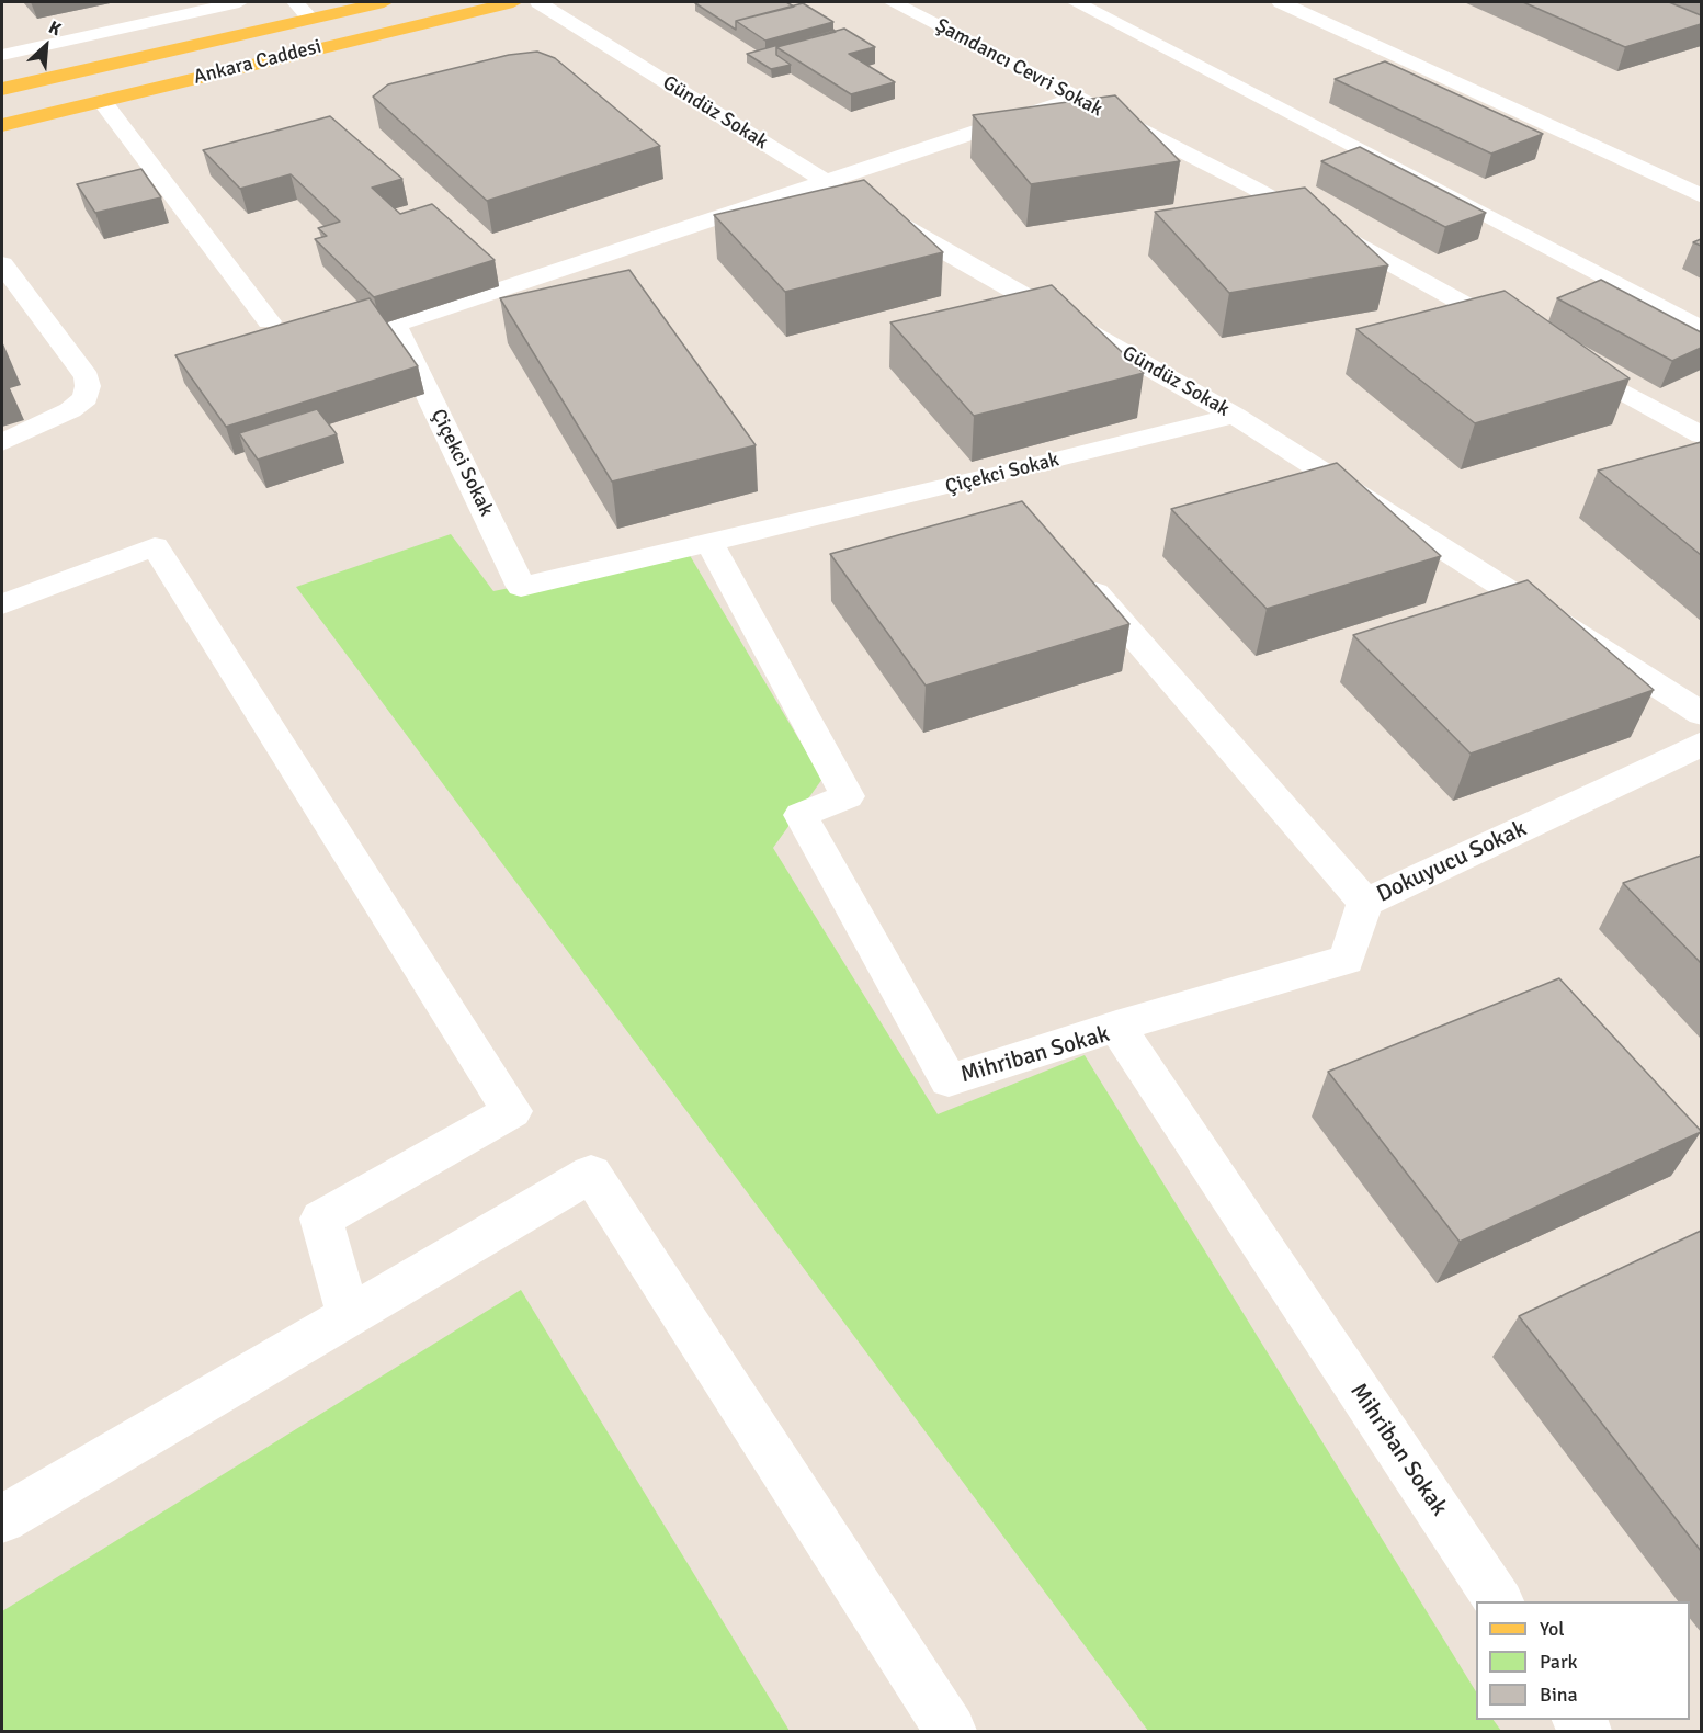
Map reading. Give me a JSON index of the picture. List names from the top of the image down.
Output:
{
  "streets": {
    "main road": ["Ankara Caddesi"],
    "street": [
      "Şamdancı Cevri Sokak",
      "Gündüz Sokak",
      "Çiçekci Sokak",
      "Dokuyucu Sokak",
      "Mihriban Sokak"
    ]
  },
  "crossings": [
    ["Şamdancı Cevri Sokak", "Çiçekci Sokak"],
    ["Gündüz Sokak", "Çiçekci Sokak"],
    ["Çiçekci Sokak", "Mihriban Sokak"],
    ["Dokuyucu Sokak", "Mihriban Sokak"]
  ],
  "legend": ["Yol", "Park", "Bina"],
  "north": "top right"
}
